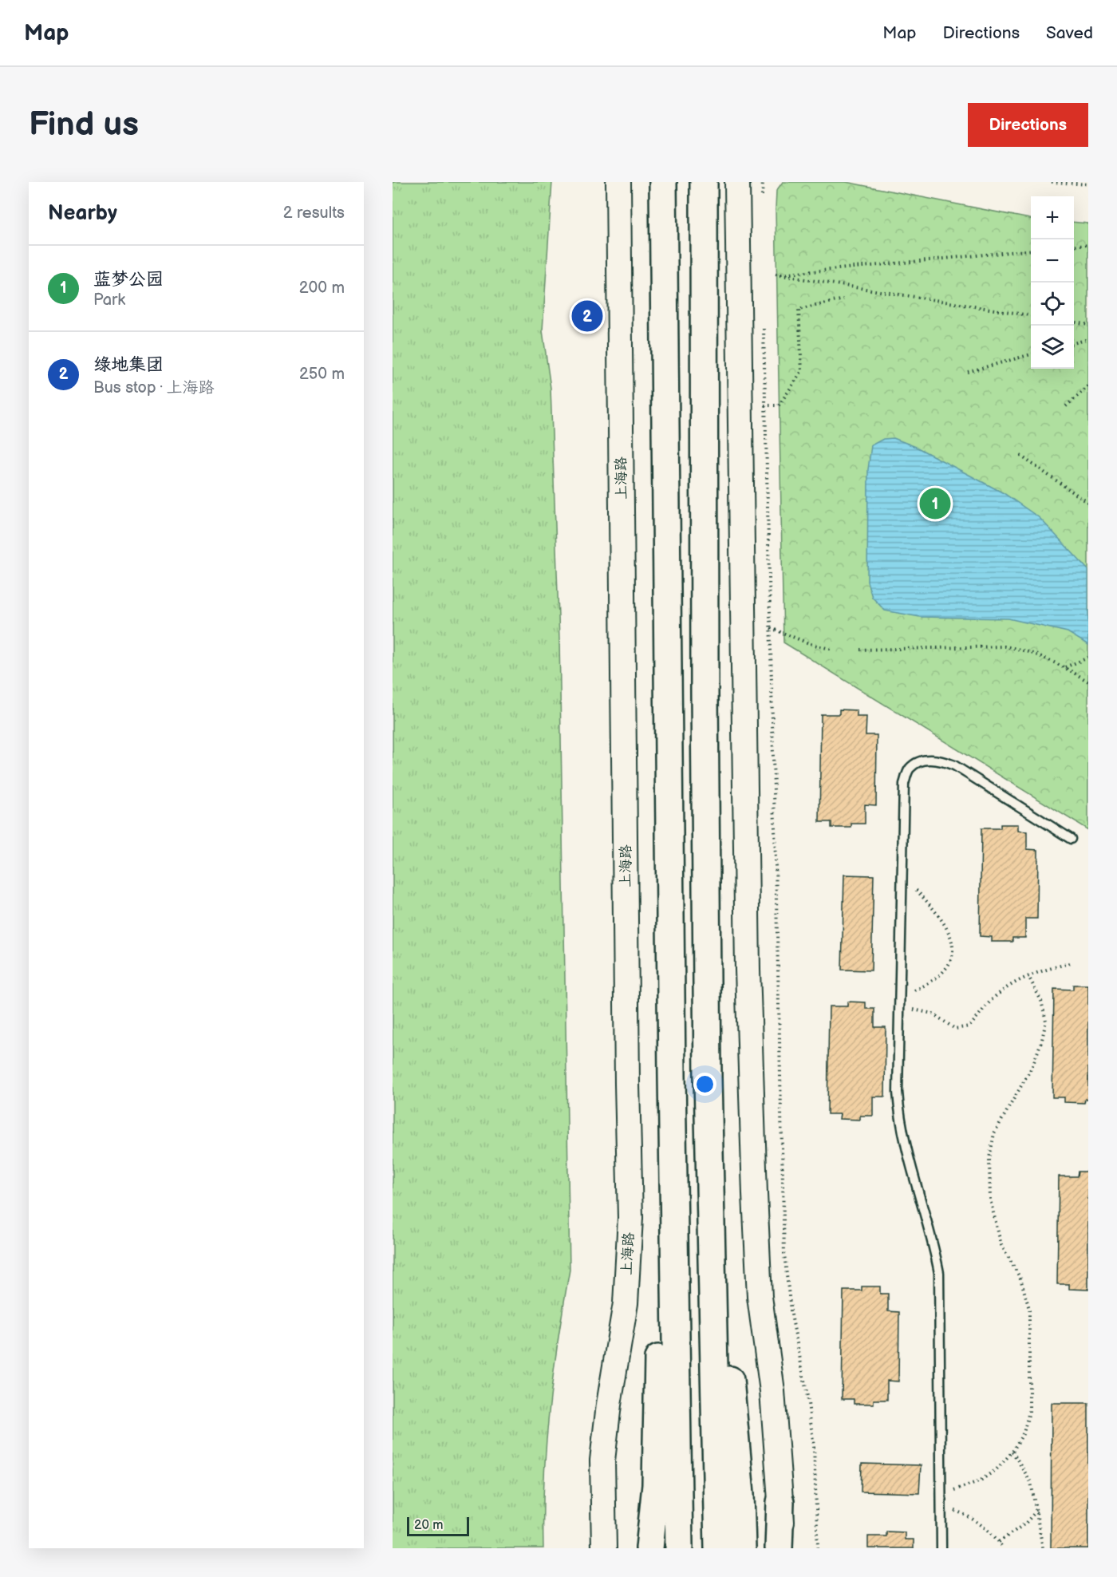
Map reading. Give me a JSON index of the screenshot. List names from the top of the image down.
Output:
{
  "streets": {
    "main road": ["上海路"]
  },
  "scale_bar": "20 m",
  "page": {
    "header": "Map",
    "nav": ["Map", "Directions", "Saved"],
    "buttons": "Directions",
    "title": "Find us",
    "heading": ["Nearby", "2 results"],
    "map_buttons": ["+", "−"],
    "list": [
      {
        "mark": "1",
        "name": "蓝梦公园",
        "note": "Park",
        "value": "200 m"
      },
      {
        "mark": "2",
        "name": "绿地集团",
        "note": "Bus stop · 上海路",
        "value": "250 m"
      }
    ],
    "pins": ["2", "1"],
    "scale": "20 m"
  }
}
